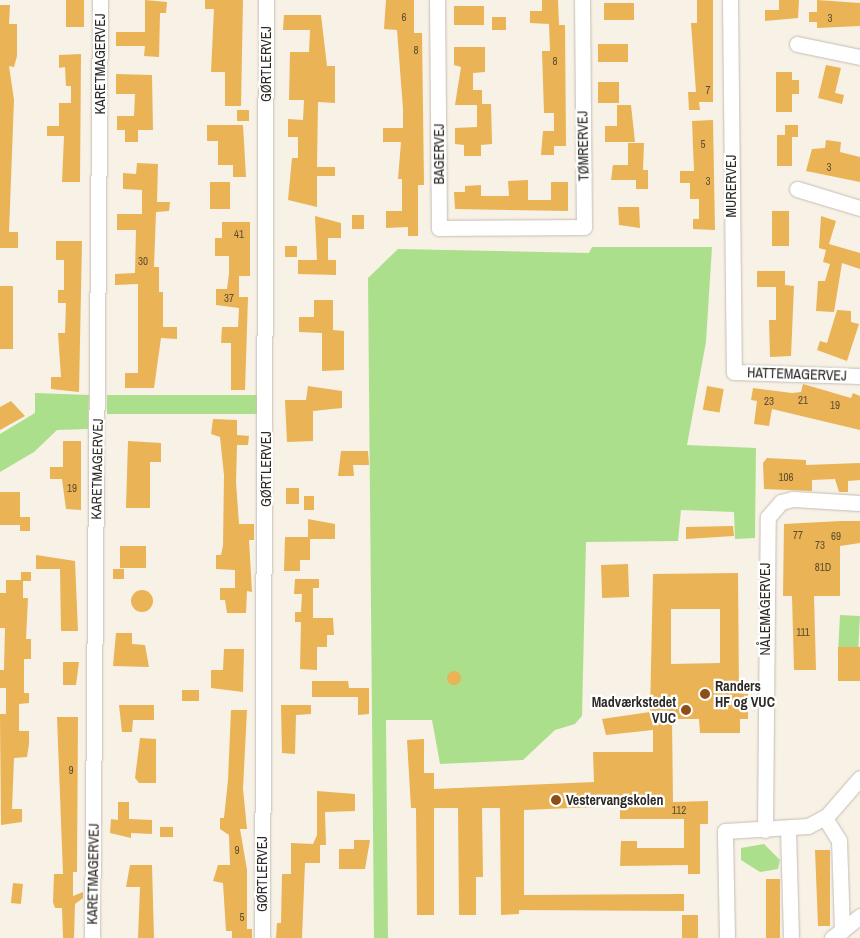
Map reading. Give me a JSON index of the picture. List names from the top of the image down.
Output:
{
  "streets": {
    "street": [
      "KARETMAGERVEJ",
      "GØRTLERVEJ",
      "TØMRERVEJ",
      "BAGERVEJ",
      "MURERVEJ",
      "HATTEMAGERVEJ",
      "NÅLEMAGERVEJ"
    ]
  },
  "crossings": [
    ["TØMRERVEJ", "BAGERVEJ"],
    ["MURERVEJ", "HATTEMAGERVEJ"]
  ],
  "places": ["Randers HF og VUC", "Madværkstedet VUC", "Vestervangskolen"],
  "house_numbers": [
    "6",
    "3",
    "8",
    "8",
    "7",
    "5",
    "3",
    "3",
    "41",
    "30",
    "37",
    "21",
    "23",
    "19",
    "106",
    "19",
    "77",
    "69",
    "73",
    "81D",
    "111",
    "9",
    "112",
    "9",
    "5"
  ]
}
